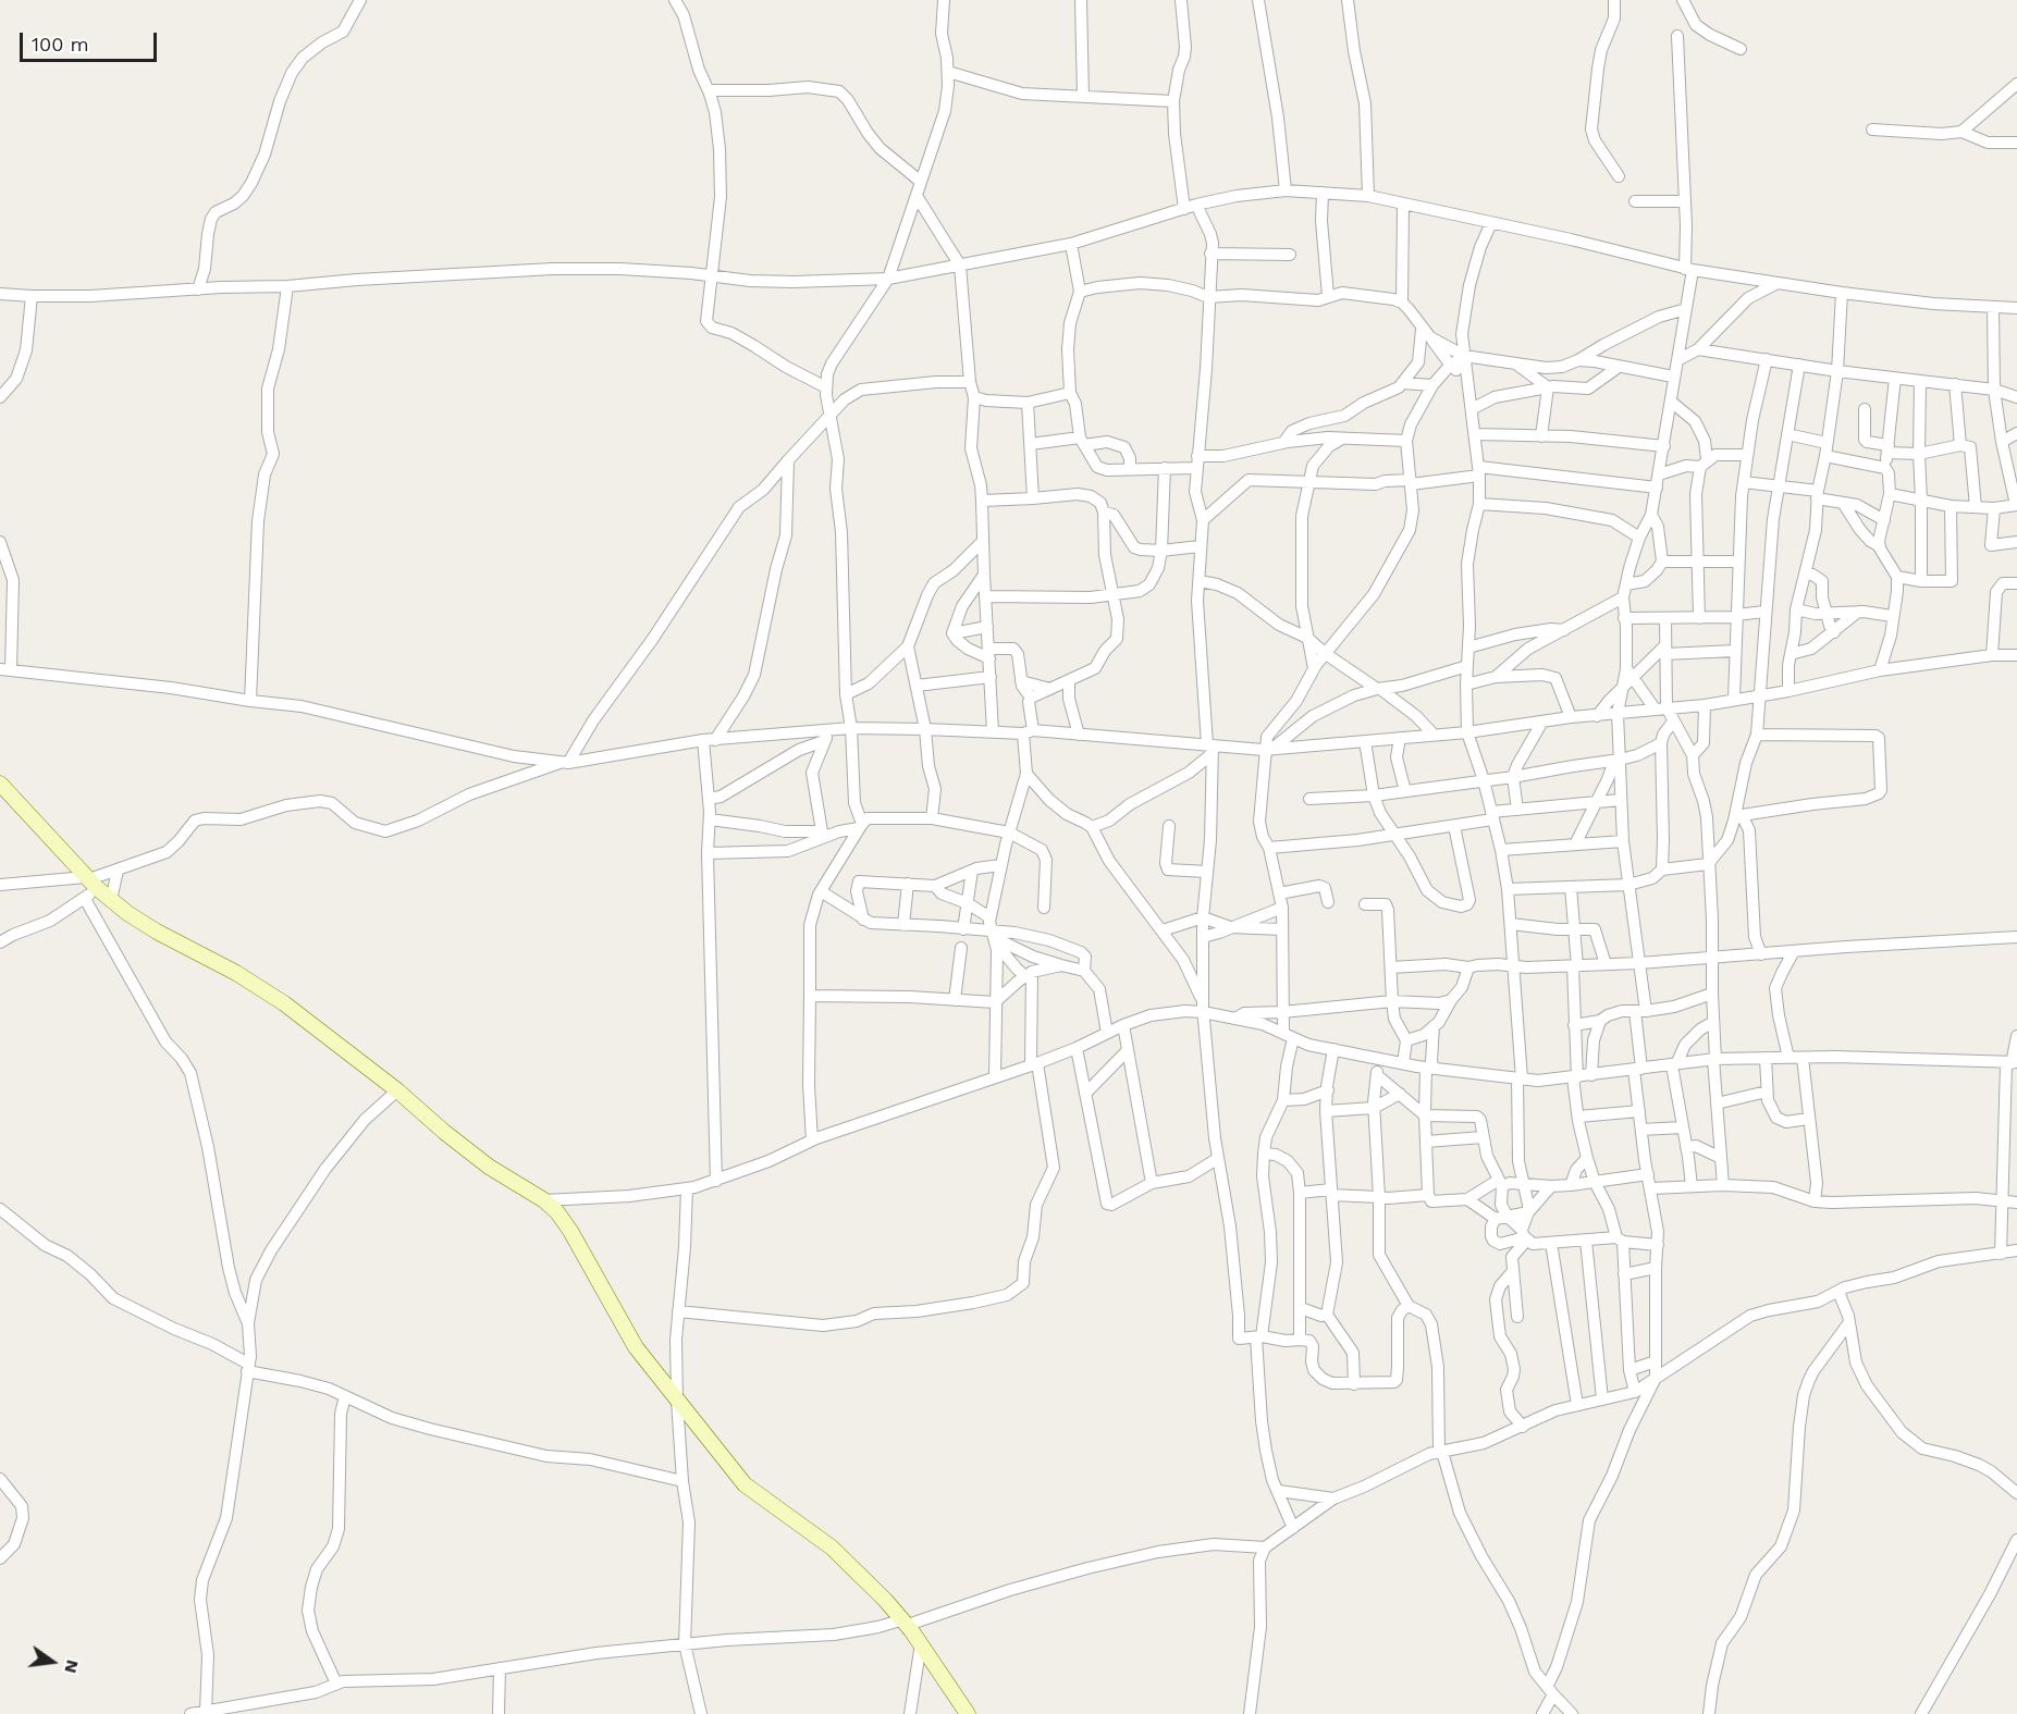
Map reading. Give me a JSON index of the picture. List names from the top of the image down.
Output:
{
  "scale_bar": "100 m",
  "north": "right"
}
